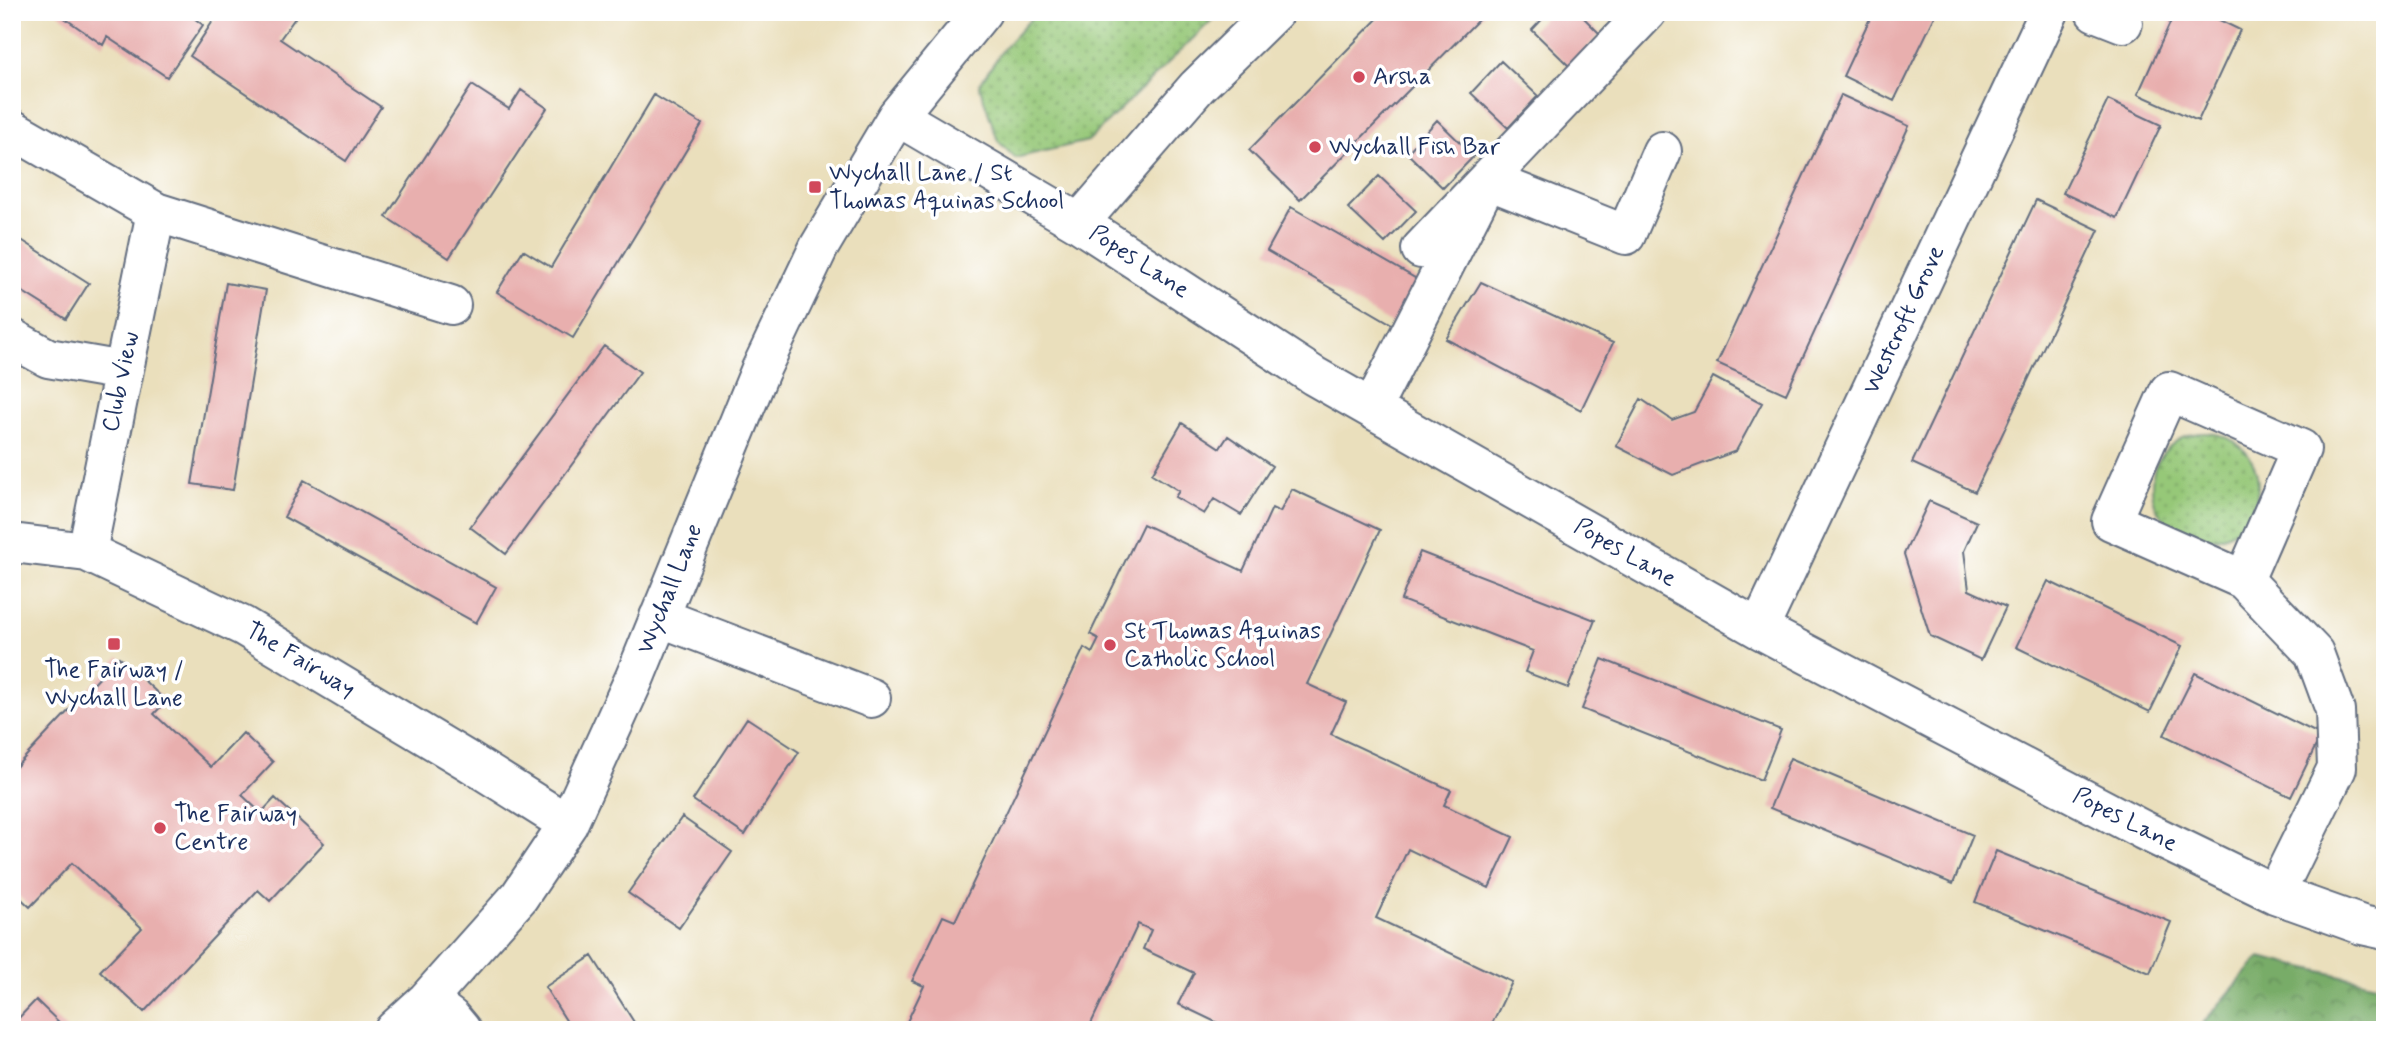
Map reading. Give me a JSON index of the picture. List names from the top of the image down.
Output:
{
  "streets": {
    "street": [
      "Popes Lane",
      "Westcroft Grove",
      "Club View",
      "Wychall Lane",
      "The Fairway"
    ]
  },
  "crossings": [
    ["Popes Lane", "Westcroft Grove"],
    ["Popes Lane", "Wychall Lane"],
    ["Club View", "The Fairway"],
    ["Wychall Lane", "The Fairway"]
  ],
  "places": {
    "other": [
      "Arsha",
      "Wychall Fish Bar",
      "St Thomas Aquinas Catholic School",
      "The Fairway Centre"
    ],
    "transit": ["Wychall Lane / St Thomas Aquinas School", "The Fairway / Wychall Lane"]
  }
}
